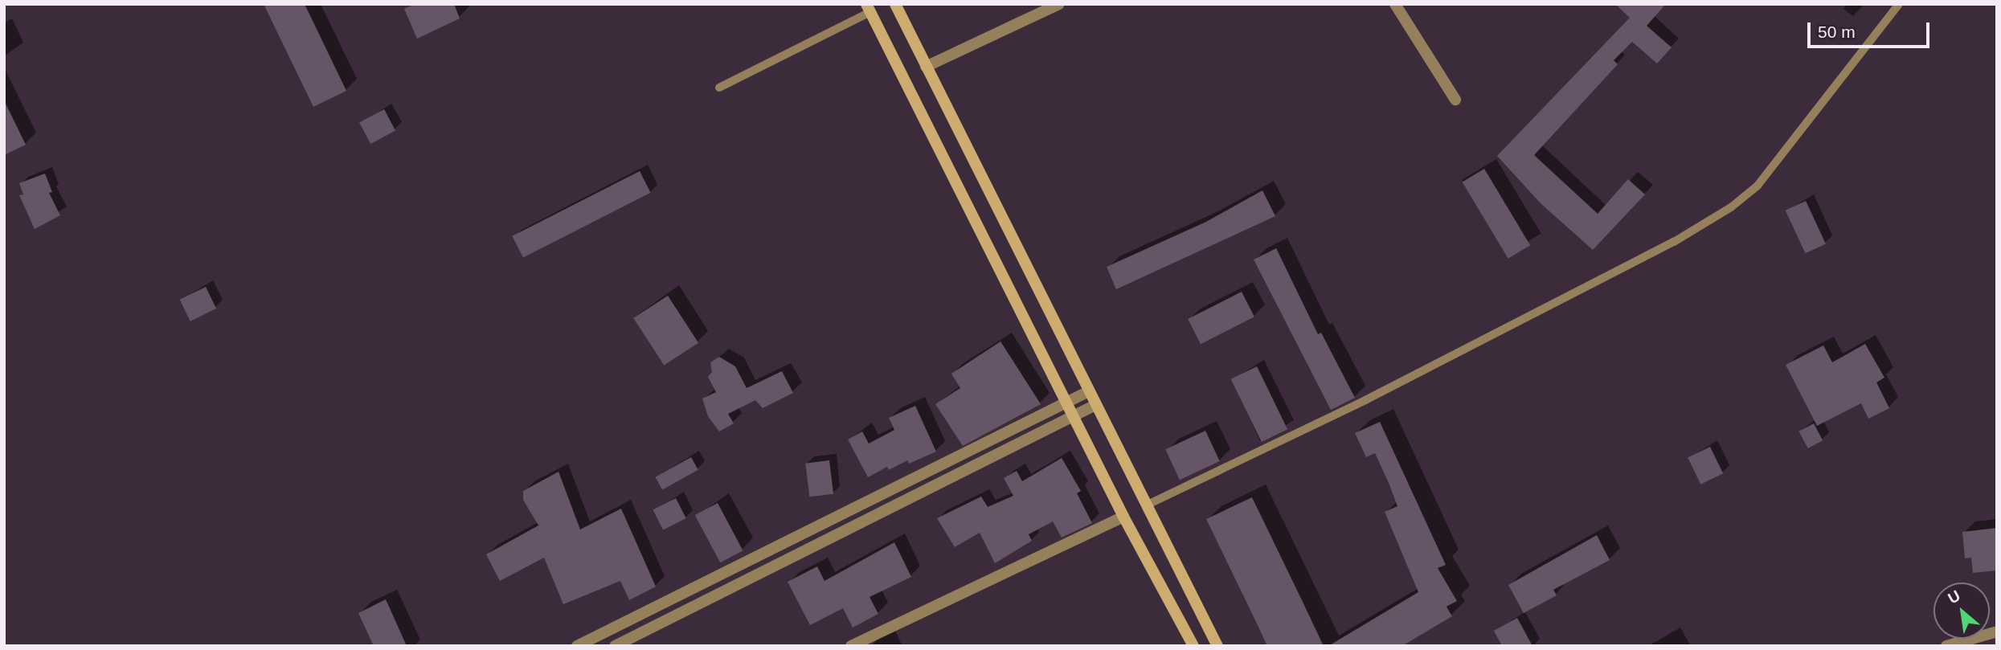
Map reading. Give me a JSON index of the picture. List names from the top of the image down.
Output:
{
  "scale_bar": "50 m",
  "north": "top left"
}
